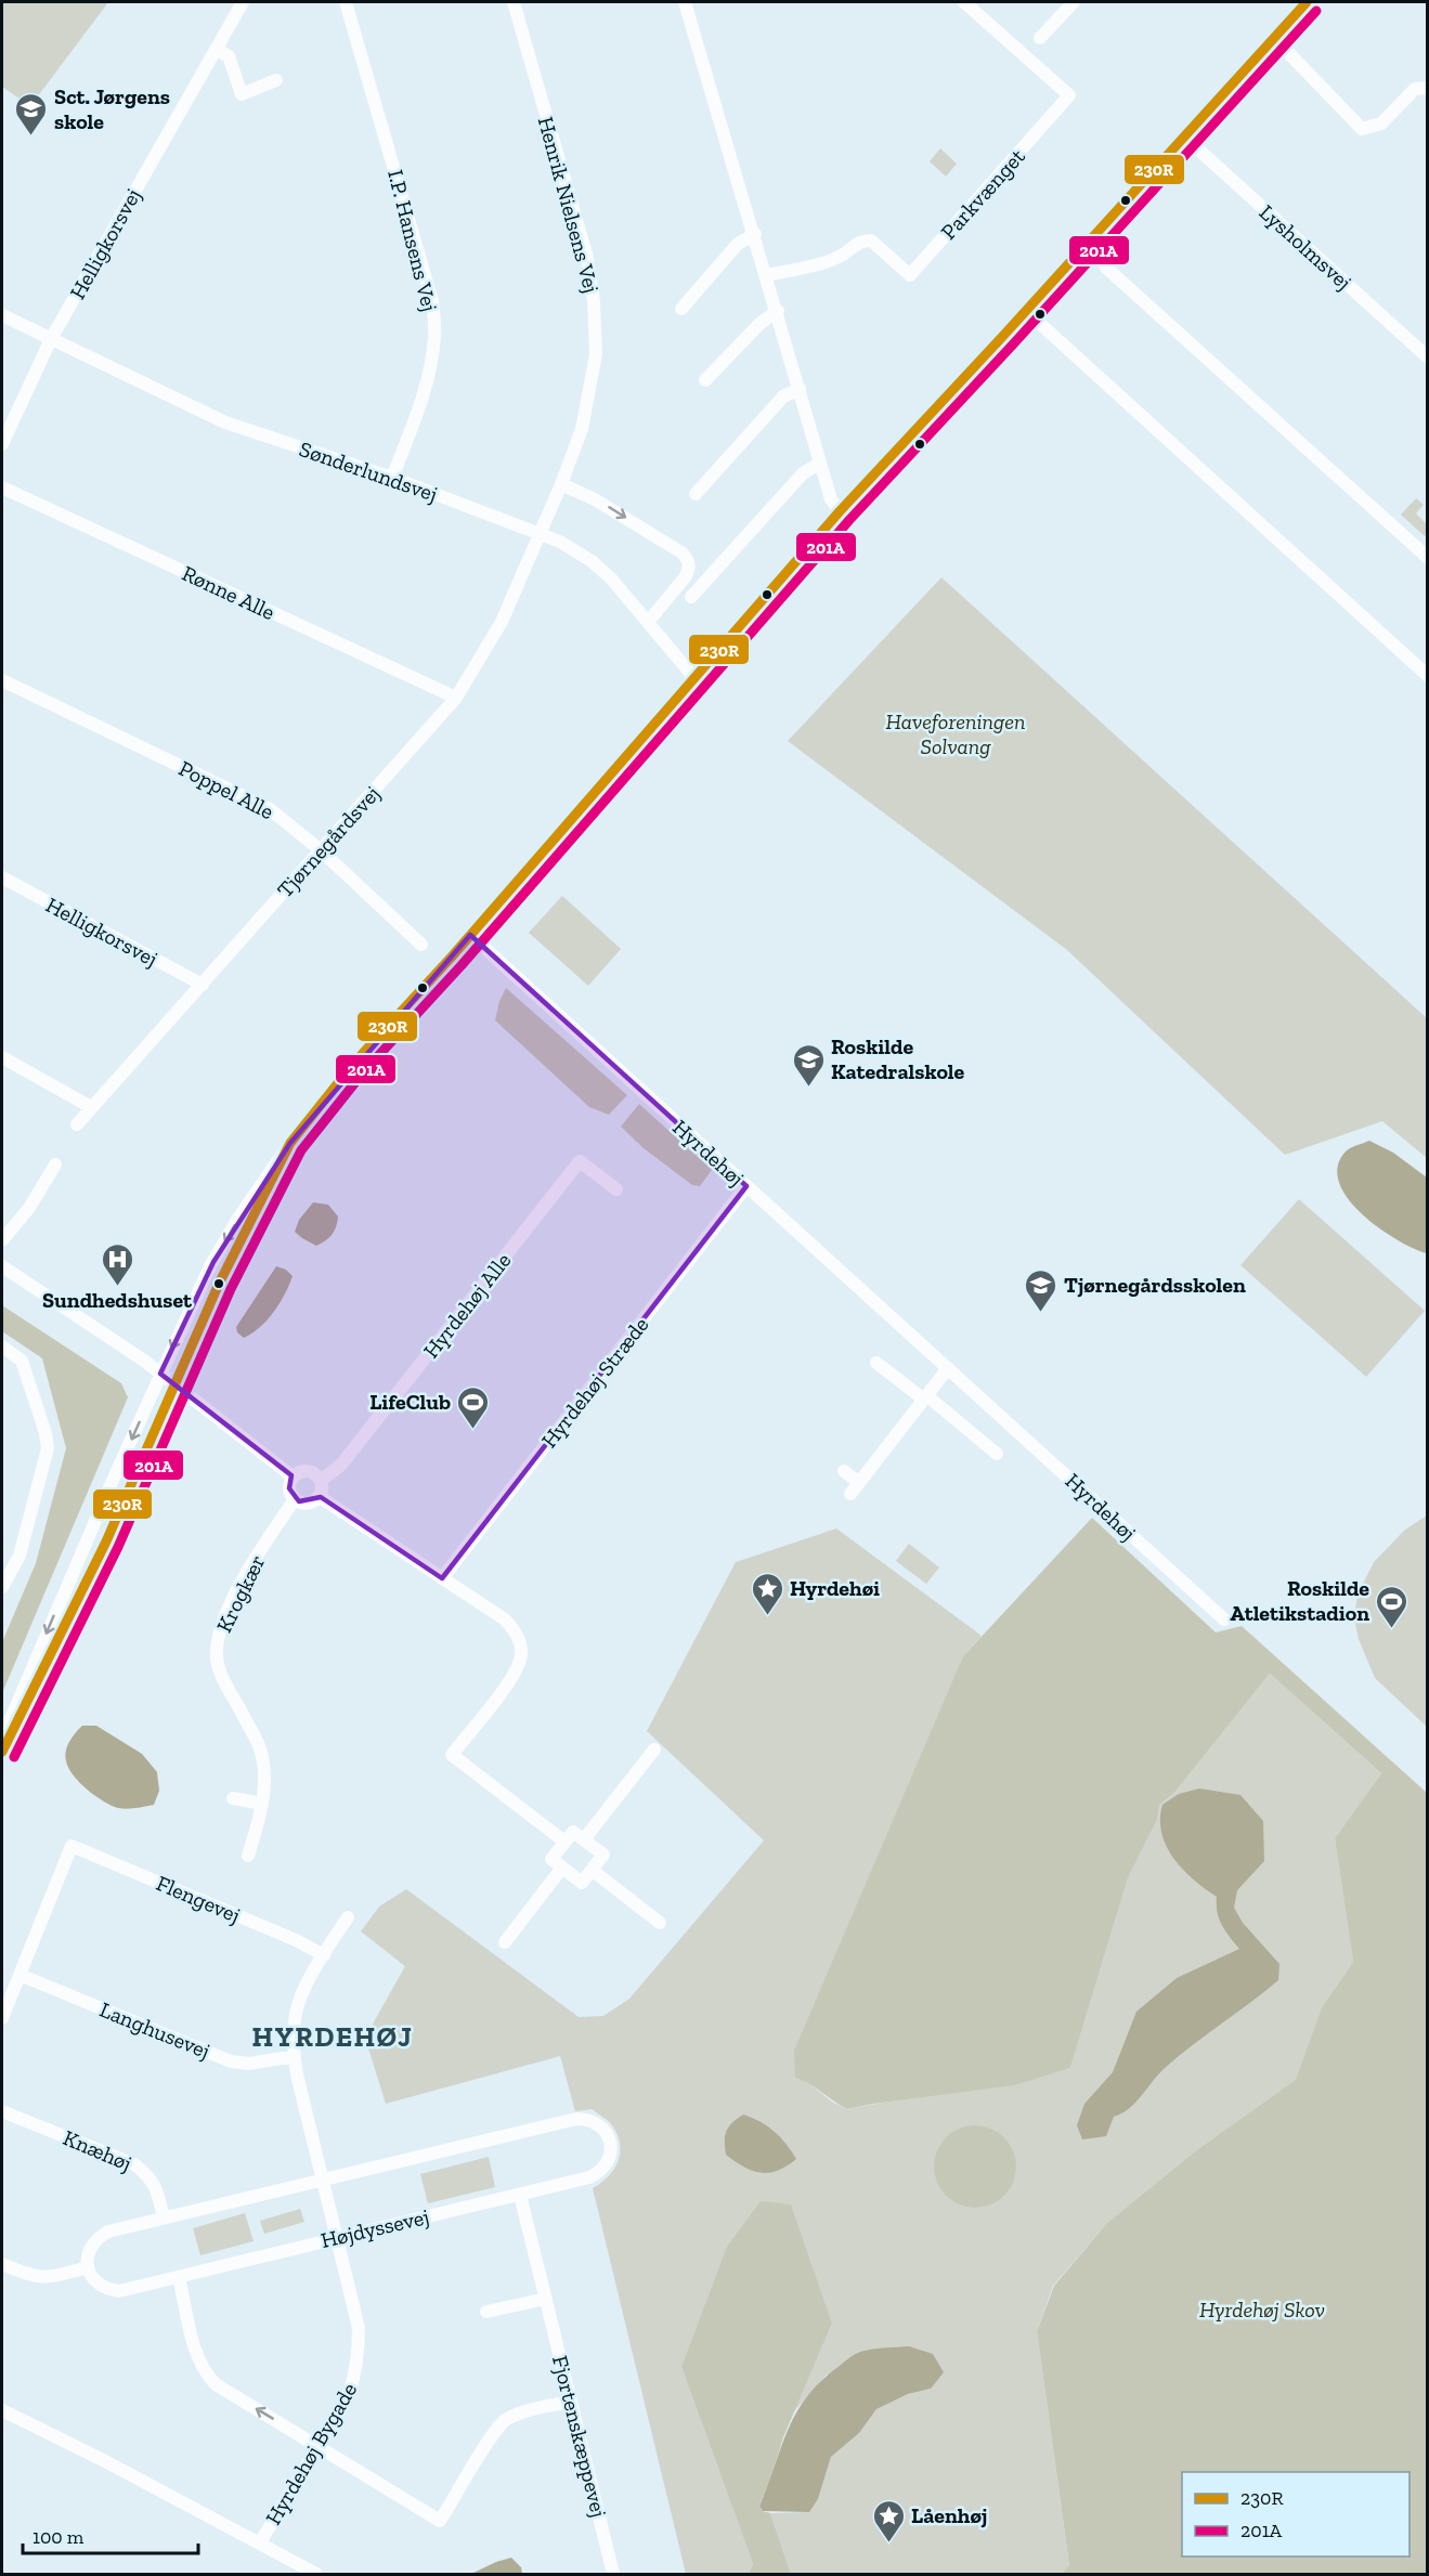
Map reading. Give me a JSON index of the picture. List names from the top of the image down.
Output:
{
  "streets": {
    "street": [
      "Parkvænget",
      "Henrik Nielsens Vej",
      "I.P. Hansens Vej",
      "Helligkorsvej",
      "Lysholmsvej",
      "Sønderlundsvej",
      "Rønne Alle",
      "Poppel Alle",
      "Tjørnegårdsvej",
      "Hyrdehøj",
      "Hyrdehøj Alle",
      "Hyrdehøj Stræde",
      "Krogkær",
      "Flengevej",
      "Langhusevej",
      "Knæhøj",
      "Højdyssevej",
      "Fjortenskæppevej",
      "Hyrdehøj Bygade"
    ]
  },
  "crossings": [
    ["Henrik Nielsens Vej", "Sønderlundsvej"],
    ["Henrik Nielsens Vej", "Tjørnegårdsvej"],
    ["I.P. Hansens Vej", "Sønderlundsvej"],
    ["Helligkorsvej", "Sønderlundsvej"],
    ["Helligkorsvej", "Tjørnegårdsvej"],
    ["Sønderlundsvej", "Tjørnegårdsvej"],
    ["Rønne Alle", "Tjørnegårdsvej"],
    ["Poppel Alle", "Tjørnegårdsvej"],
    ["Hyrdehøj", "Hyrdehøj Stræde"],
    ["Hyrdehøj Alle", "Krogkær"],
    ["Flengevej", "Langhusevej"],
    ["Flengevej", "Hyrdehøj Bygade"],
    ["Langhusevej", "Hyrdehøj Bygade"],
    ["Knæhøj", "Højdyssevej"],
    ["Højdyssevej", "Fjortenskæppevej"],
    ["Højdyssevej", "Hyrdehøj Bygade"]
  ],
  "districts": ["HYRDEHØJ"],
  "parks": ["Haveforeningen Solvang", "Hyrdehøj Skov"],
  "places": {
    "school or university": ["Sct. Jørgens skole", "Roskilde Katedralskole", "Tjørnegårdsskolen"],
    "hospital": ["Sundhedshuset"],
    "sports": ["LifeClub", "Roskilde Atletikstadion"],
    "place": ["Hyrdehøi", "Låenhøj"]
  },
  "lines": ["transit line 230R", "transit line 201A"],
  "legend": ["230R", "201A"],
  "scale_bar": "100 m"
}
